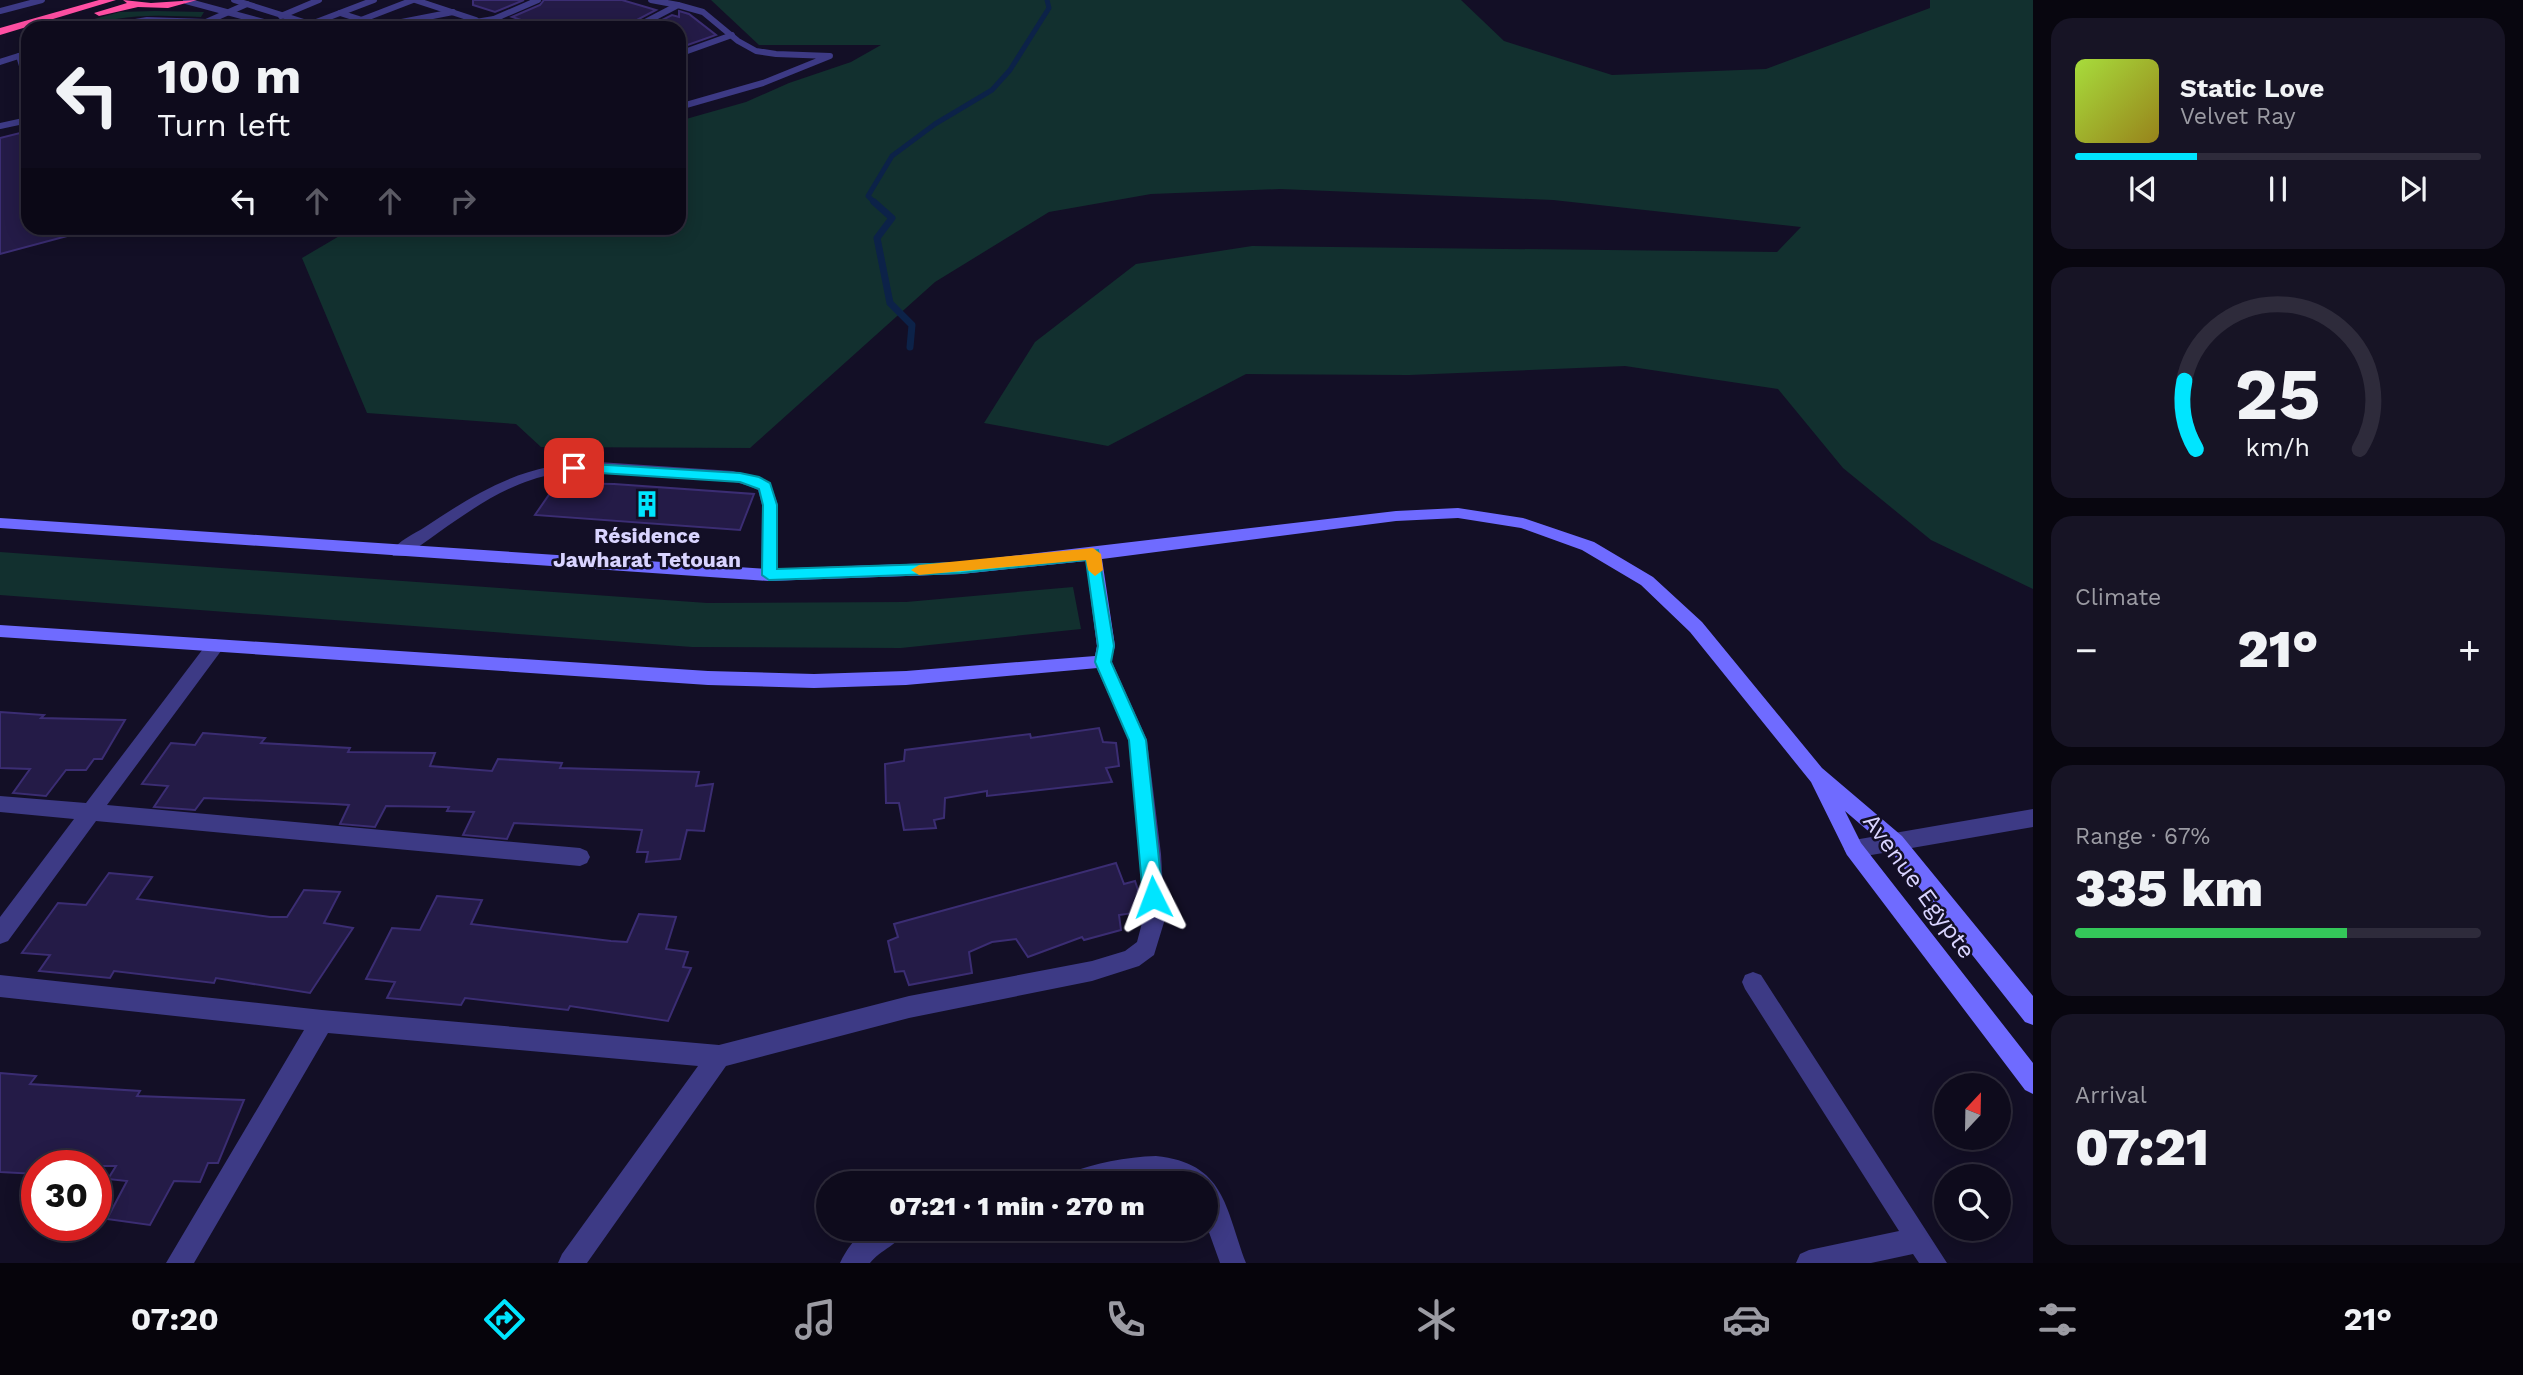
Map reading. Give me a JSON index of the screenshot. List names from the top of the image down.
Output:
{
  "streets": {
    "street": ["Avenue Egypte"]
  },
  "places": {
    "building": ["Résidence Jawharat Tetouan"]
  },
  "north": "top",
  "page": {
    "turn": ["100 m", "Turn left"],
    "song": ["Static Love", "Velvet Ray"],
    "tile": [
      "Climate",
      ["Range · 67%", "335 km"],
      ["Arrival", "07:21"]
    ],
    "heat": ["−", "21°", "+"],
    "limit": "30",
    "trip": "07:21 · 1 min · 270 m",
    "tabs": ["07:20", "21°"],
    "gauge": ["25", "km/h"]
  }
}
